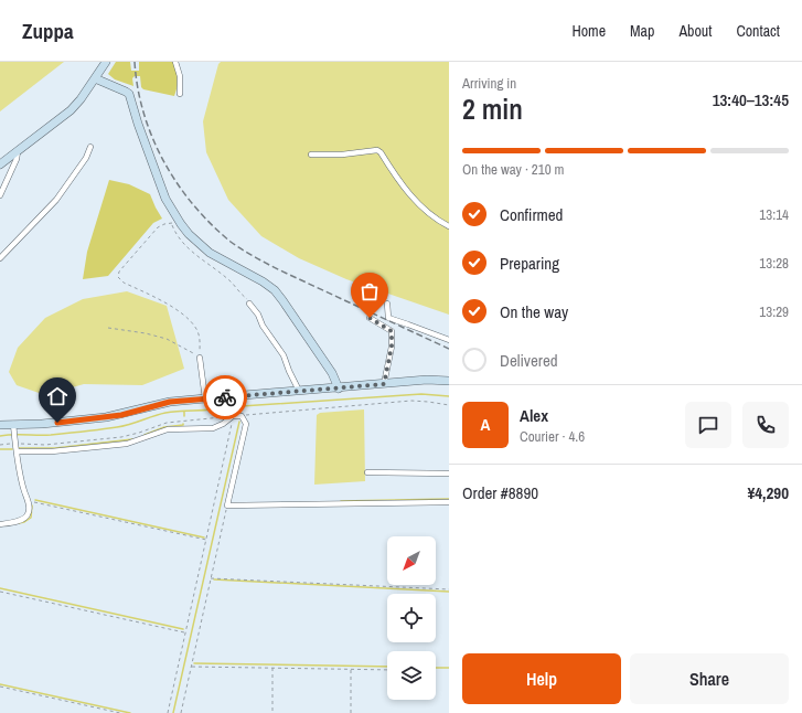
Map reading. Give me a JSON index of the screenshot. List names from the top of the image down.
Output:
{
  "north": "bottom left",
  "page": {
    "header": "Zuppa",
    "nav": [
      "Home",
      "Map",
      "About",
      "Contact"
    ],
    "heading": ["2 min", "Arriving in", "13:40–13:45"],
    "panel": [
      "Alex",
      "Courier · 4.6",
      "Order #8890",
      "¥4,290"
    ],
    "bar": "On the way · 210 m",
    "list": [
      ["Confirmed", "13:14"],
      ["Preparing", "13:28"],
      ["On the way", "13:29"],
      "Delivered"
    ],
    "round": "A",
    "buttons": ["Help", "Share"]
  }
}
